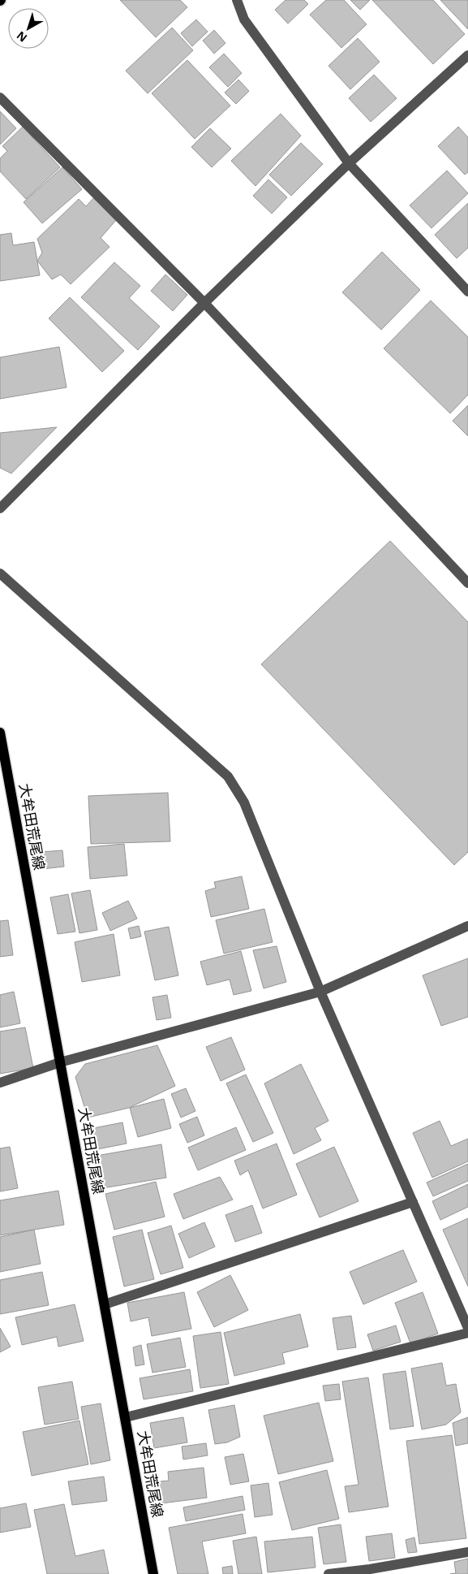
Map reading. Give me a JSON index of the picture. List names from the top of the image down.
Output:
{
  "streets": {
    "main road": ["大牟田荒尾線"]
  },
  "north": "bottom left"
}
